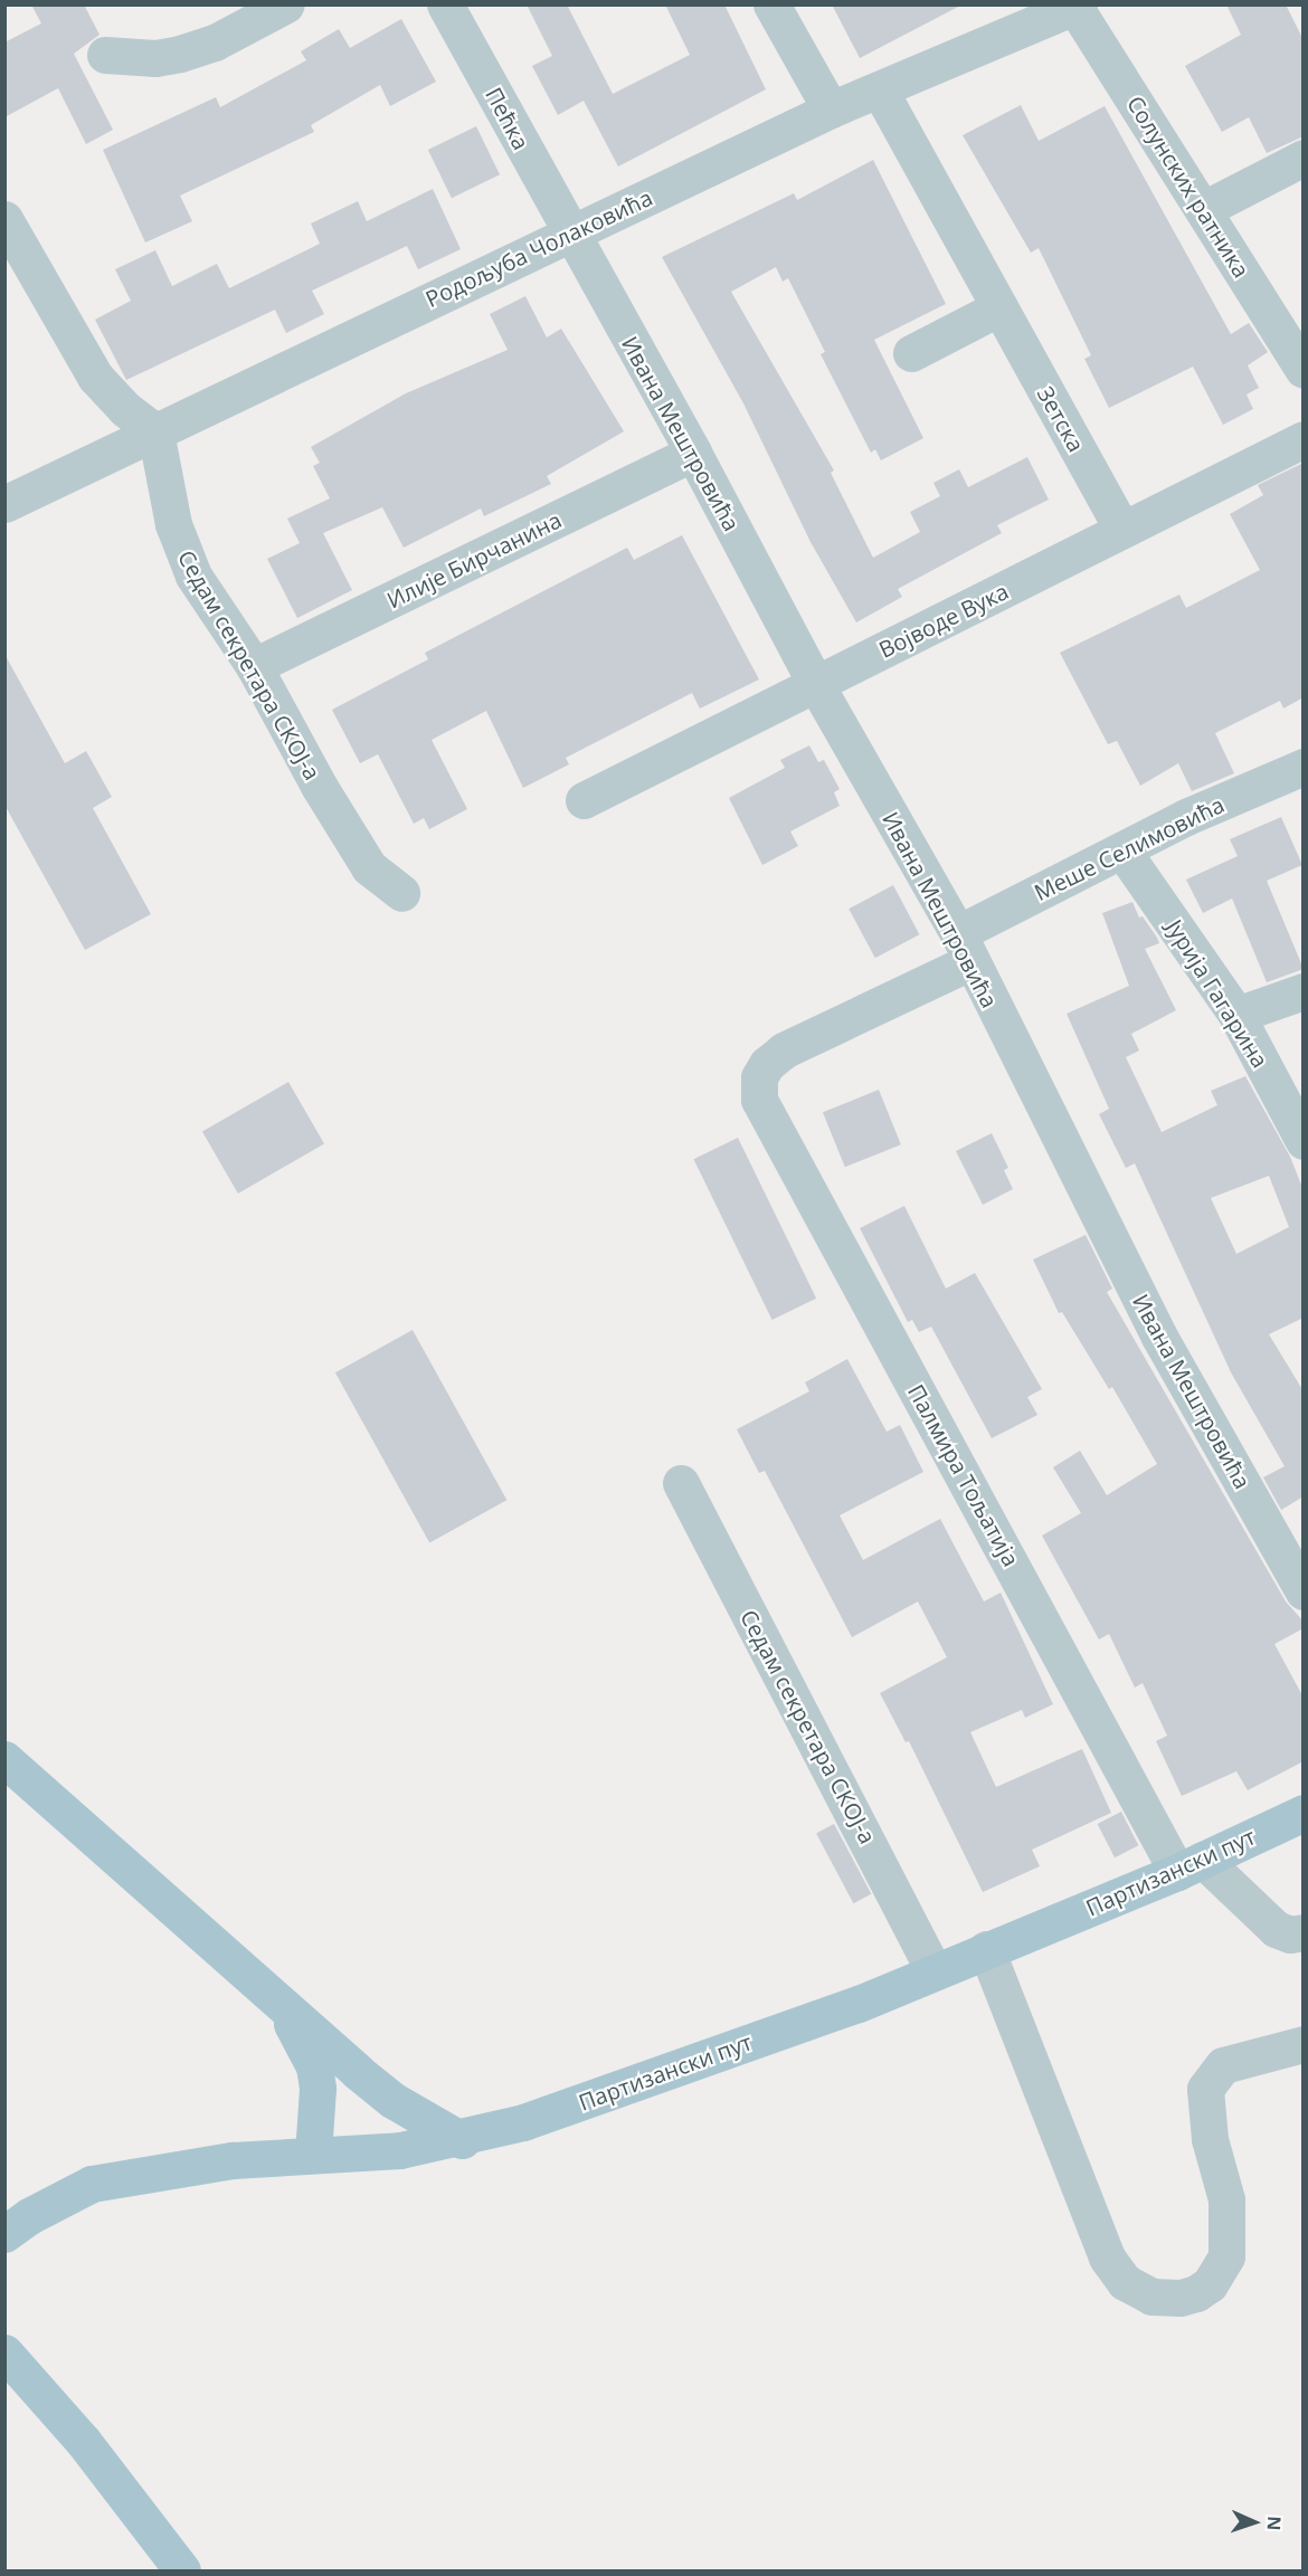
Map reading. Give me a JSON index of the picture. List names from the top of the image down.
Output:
{
  "streets": {
    "main road": ["Партизански пут"],
    "street": [
      "Пећка",
      "Солунских ратника",
      "Родољуба Чолаковића",
      "Зетска",
      "Ивана Мештровића",
      "Илије Бирчанина",
      "Војводе Вука",
      "Седам секретара СКОЈ-а",
      "Меше Селимовића",
      "Јурија Гагарина",
      "Палмира Тољатија"
    ]
  },
  "crossings": [
    ["Пећка", "Родољуба Чолаковића"],
    ["Пећка", "Ивана Мештровића"],
    ["Солунских ратника", "Родољуба Чолаковића"],
    ["Родољуба Чолаковића", "Зетска"],
    ["Родољуба Чолаковића", "Ивана Мештровића"],
    ["Родољуба Чолаковића", "Седам секретара СКОЈ-а"],
    ["Зетска", "Војводе Вука"],
    ["Ивана Мештровића", "Илије Бирчанина"],
    ["Ивана Мештровића", "Војводе Вука"],
    ["Ивана Мештровића", "Меше Селимовића"],
    ["Илије Бирчанина", "Седам секретара СКОЈ-а"],
    ["Седам секретара СКОЈ-а", "Партизански пут"],
    ["Меше Селимовића", "Јурија Гагарина"],
    ["Меше Селимовића", "Палмира Тољатија"],
    ["Палмира Тољатија", "Партизански пут"]
  ],
  "north": "right"
}
